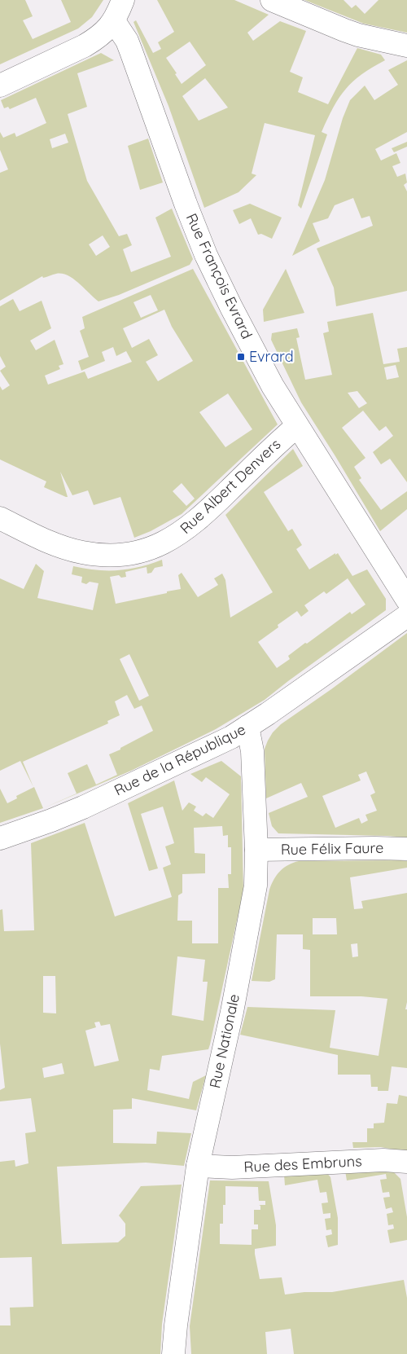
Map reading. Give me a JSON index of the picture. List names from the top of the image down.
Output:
{
  "streets": {
    "street": [
      "Rue François Evrard",
      "Rue Albert Denvers",
      "Rue de la République",
      "Rue Félix Faure",
      "Rue Nationale",
      "Rue des Embruns"
    ]
  },
  "crossings": [
    ["Rue François Evrard", "Rue Albert Denvers"],
    ["Rue de la République", "Rue Nationale"],
    ["Rue Félix Faure", "Rue Nationale"],
    ["Rue Nationale", "Rue des Embruns"]
  ],
  "places": {
    "transit": ["Evrard"]
  }
}
